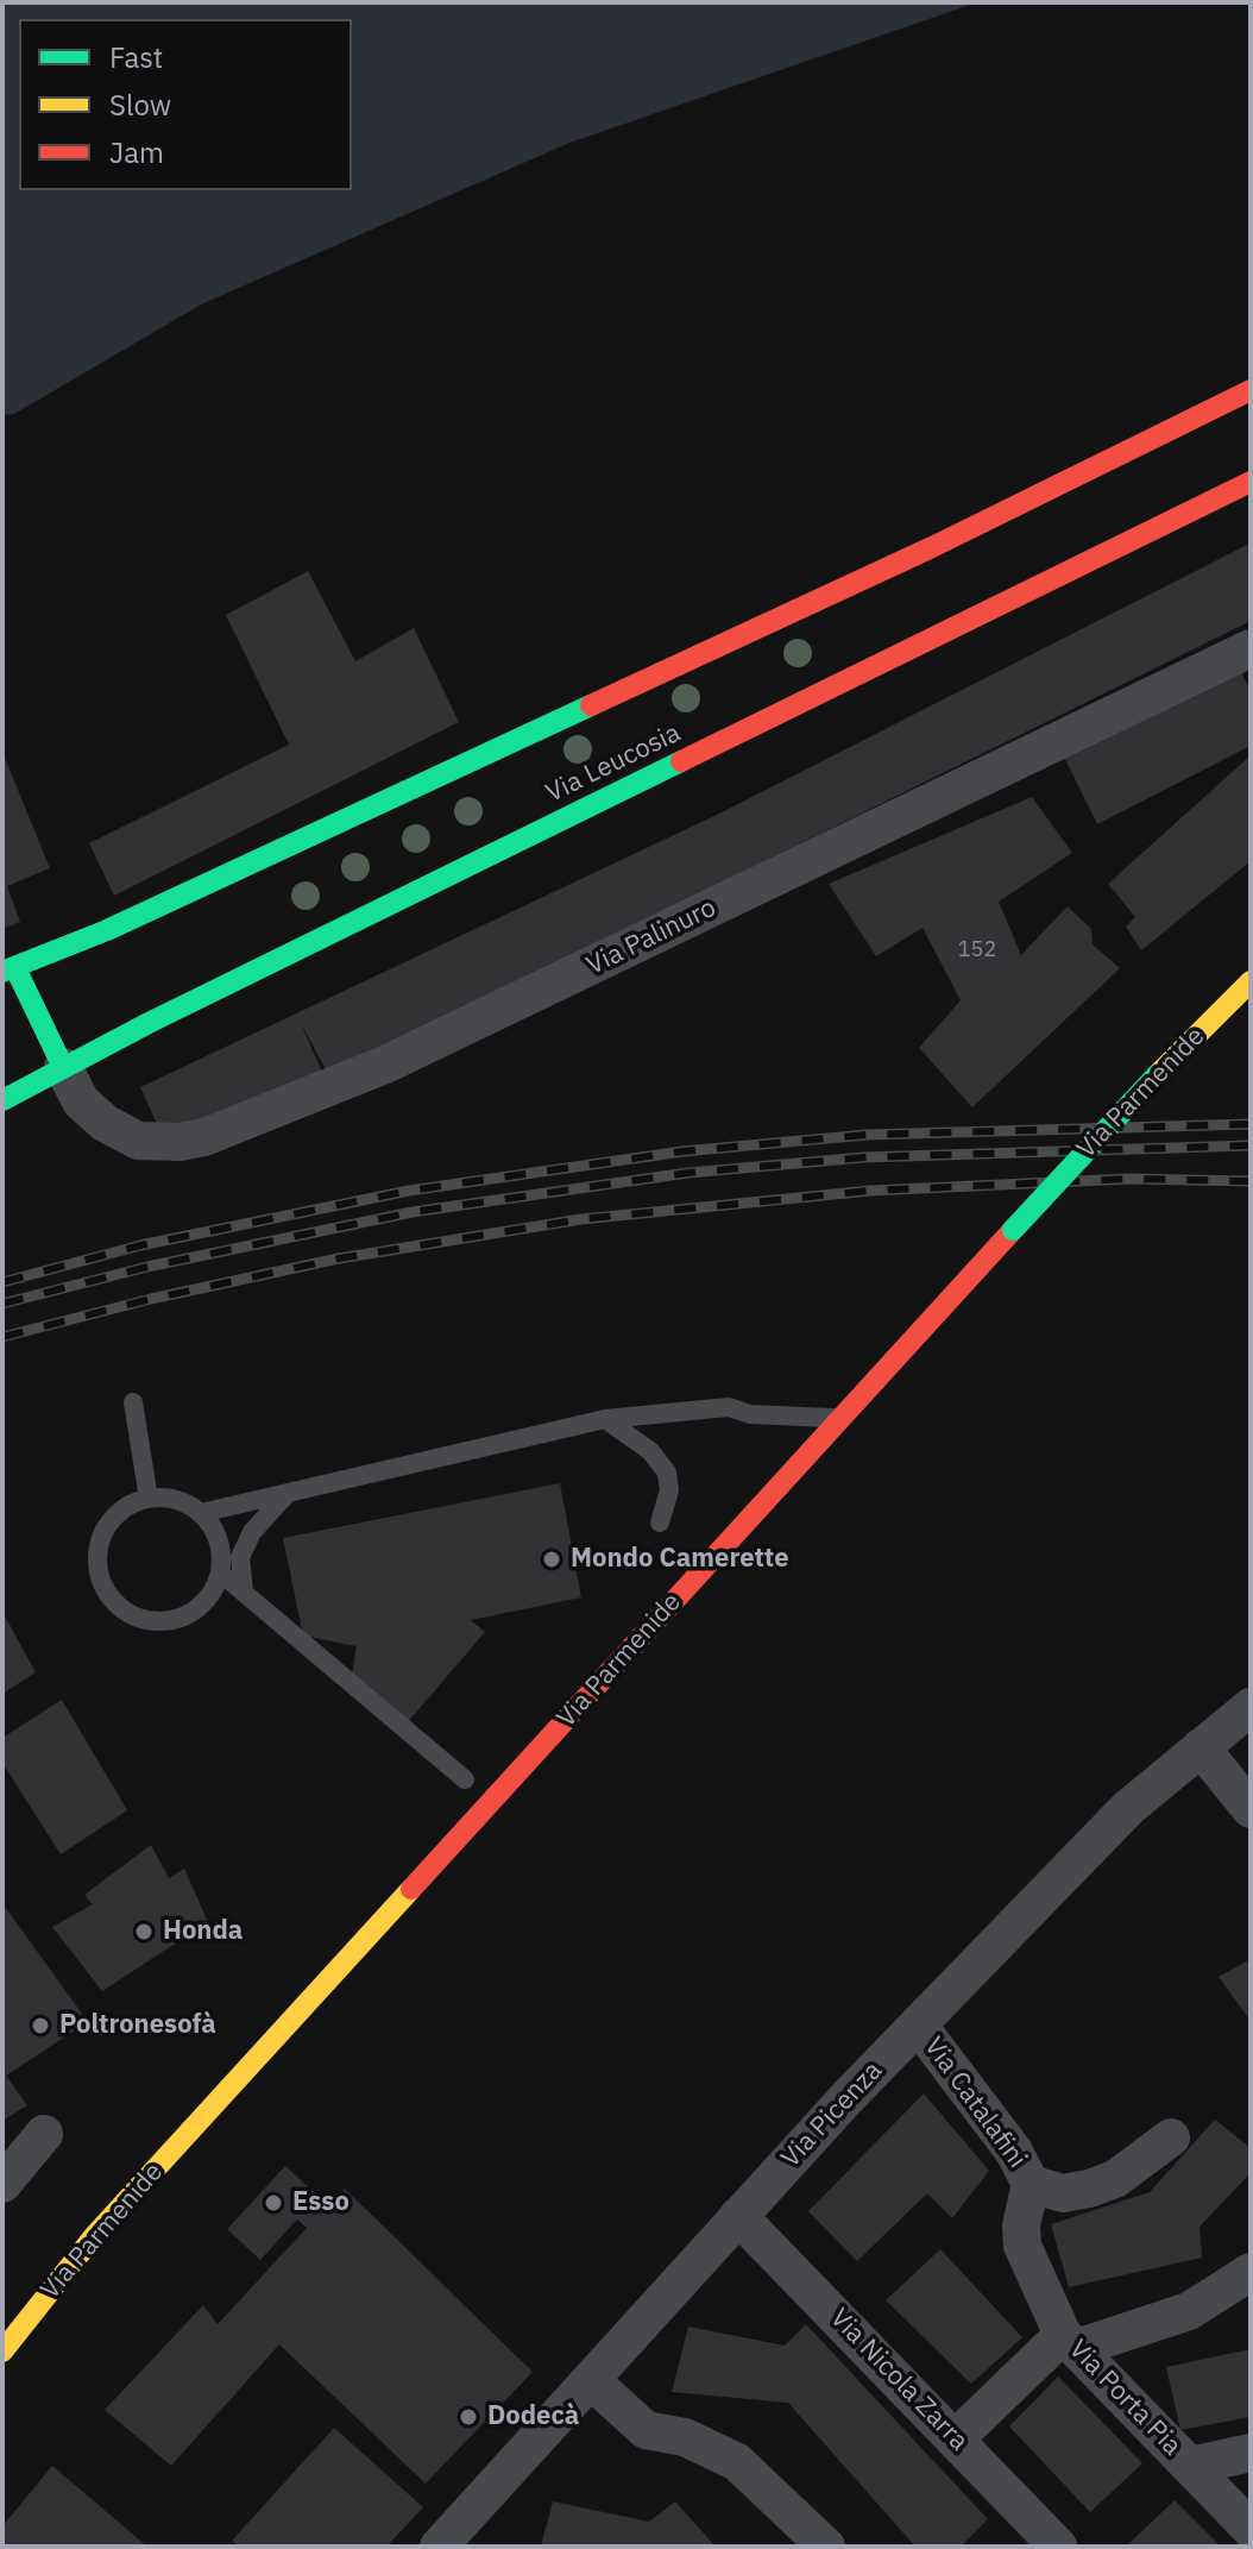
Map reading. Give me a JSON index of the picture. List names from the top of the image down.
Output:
{
  "streets": {
    "main road": ["Via Leucosia", "Via Parmenide"],
    "street": [
      "Via Palinuro",
      "Via Catalafini",
      "Via Picenza",
      "Via Nicola Zarra",
      "Via Porta Pia"
    ]
  },
  "crossings": [
    ["Via Leucosia", "Via Palinuro"],
    ["Via Catalafini", "Via Picenza"],
    ["Via Catalafini", "Via Porta Pia"],
    ["Via Picenza", "Via Nicola Zarra"],
    ["Via Nicola Zarra", "Via Porta Pia"]
  ],
  "places": [
    "Mondo Camerette",
    "Honda",
    "Poltronesofà",
    "Esso",
    "Dodecà"
  ],
  "house_numbers": ["152"],
  "legend": ["Fast", "Slow", "Jam"]
}
